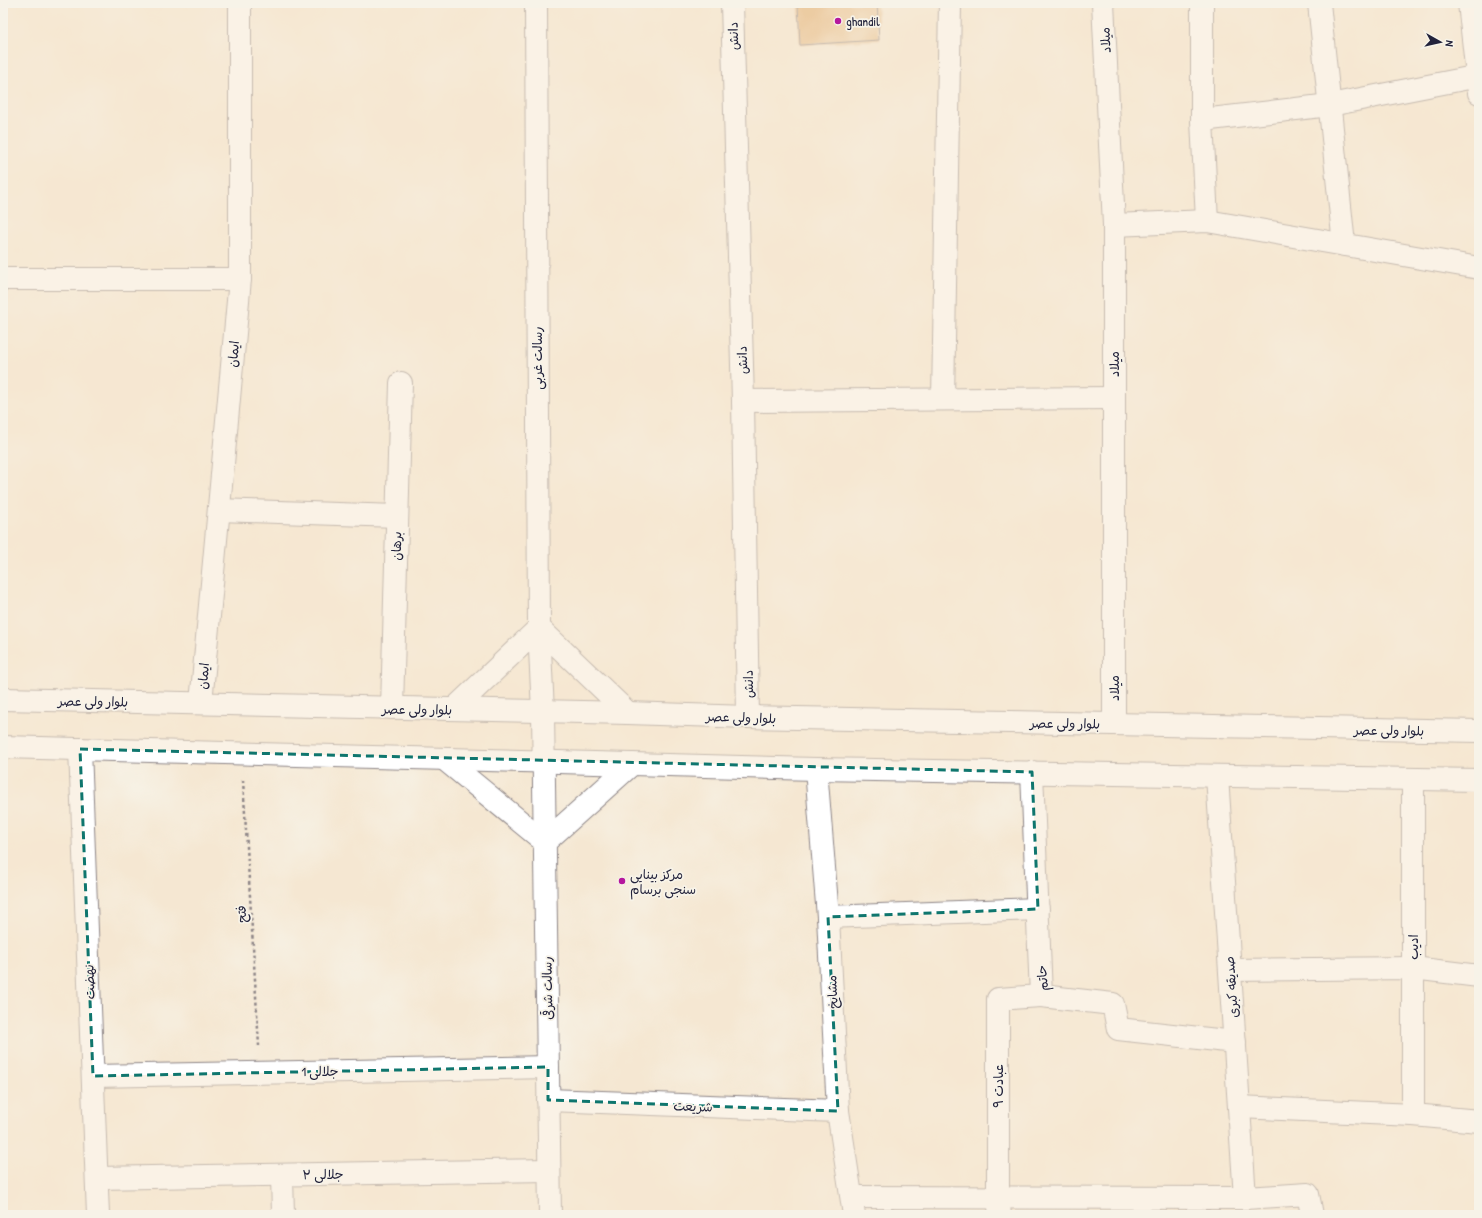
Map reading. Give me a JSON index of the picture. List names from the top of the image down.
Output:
{
  "streets": {
    "street": [
      "دانش",
      "میلاد",
      "ایمان",
      "رسالت غربی",
      "برهان",
      "بلوار ولی عصر",
      "ادیب",
      "حاتم",
      "نهضت",
      "صدیقه کبری",
      "رسالت شرقی",
      "مشایخ",
      "جلالی 1",
      "عبادت ۹",
      "شریعت",
      "جلالی ۲"
    ],
    "path": ["فتح"]
  },
  "crossings": [
    ["دانش", "بلوار ولی عصر"],
    ["میلاد", "بلوار ولی عصر"],
    ["ایمان", "بلوار ولی عصر"],
    ["رسالت غربی", "بلوار ولی عصر"],
    ["رسالت غربی", "رسالت شرقی"],
    ["برهان", "بلوار ولی عصر"],
    ["فتح", "جلالی 1"],
    ["حاتم", "صدیقه کبری"],
    ["حاتم", "عبادت ۹"],
    ["نهضت", "جلالی 1"],
    ["نهضت", "جلالی ۲"],
    ["رسالت شرقی", "جلالی 1"],
    ["رسالت شرقی", "شریعت"],
    ["رسالت شرقی", "جلالی ۲"],
    ["مشایخ", "شریعت"]
  ],
  "places": ["ghandil", "مرکز بینایی سنجی برسام"],
  "north": "right"
}
